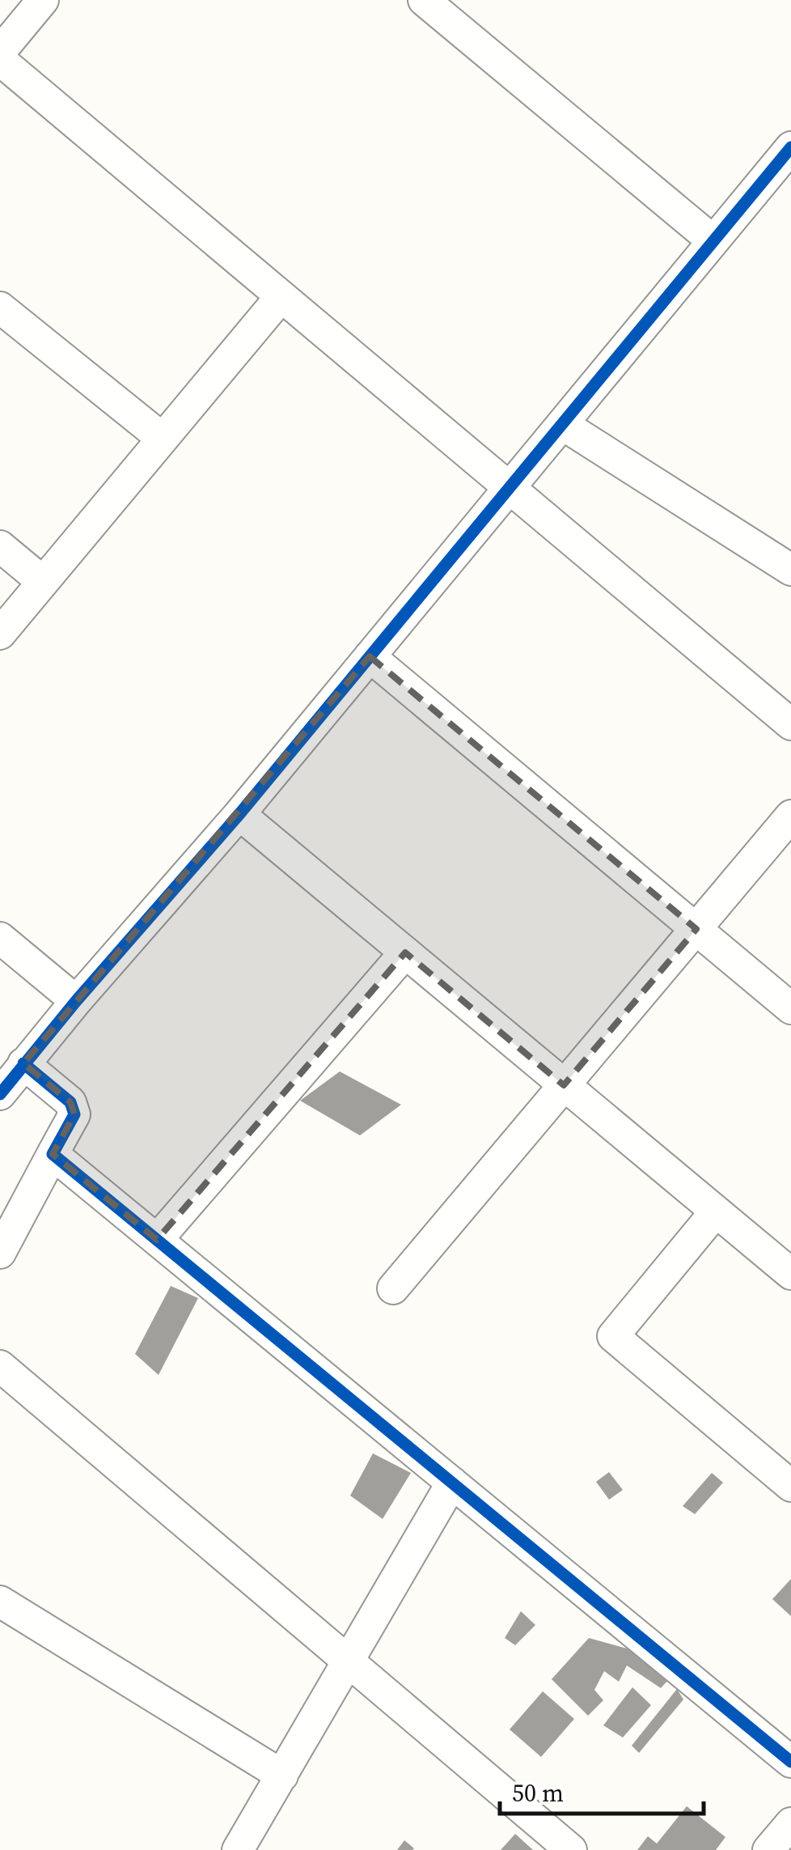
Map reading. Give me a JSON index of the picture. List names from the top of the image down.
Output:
{
  "scale_bar": "50 m"
}
